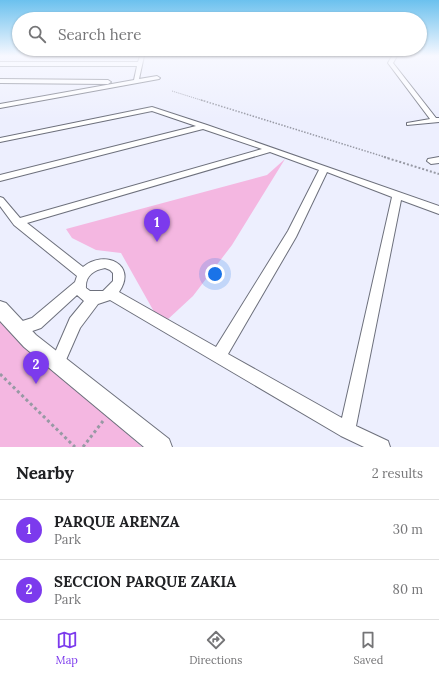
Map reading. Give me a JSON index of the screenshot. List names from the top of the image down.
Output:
{
  "page": {
    "search": "Search here",
    "pins": ["1", "2"],
    "heading": ["Nearby", "2 results"],
    "list": [
      {
        "mark": "1",
        "name": "PARQUE ARENZA",
        "note": "Park",
        "value": "30 m"
      },
      {
        "mark": "2",
        "name": "SECCION PARQUE ZAKIA",
        "note": "Park",
        "value": "80 m"
      }
    ],
    "nav": ["Map", "Directions", "Saved"]
  }
}
